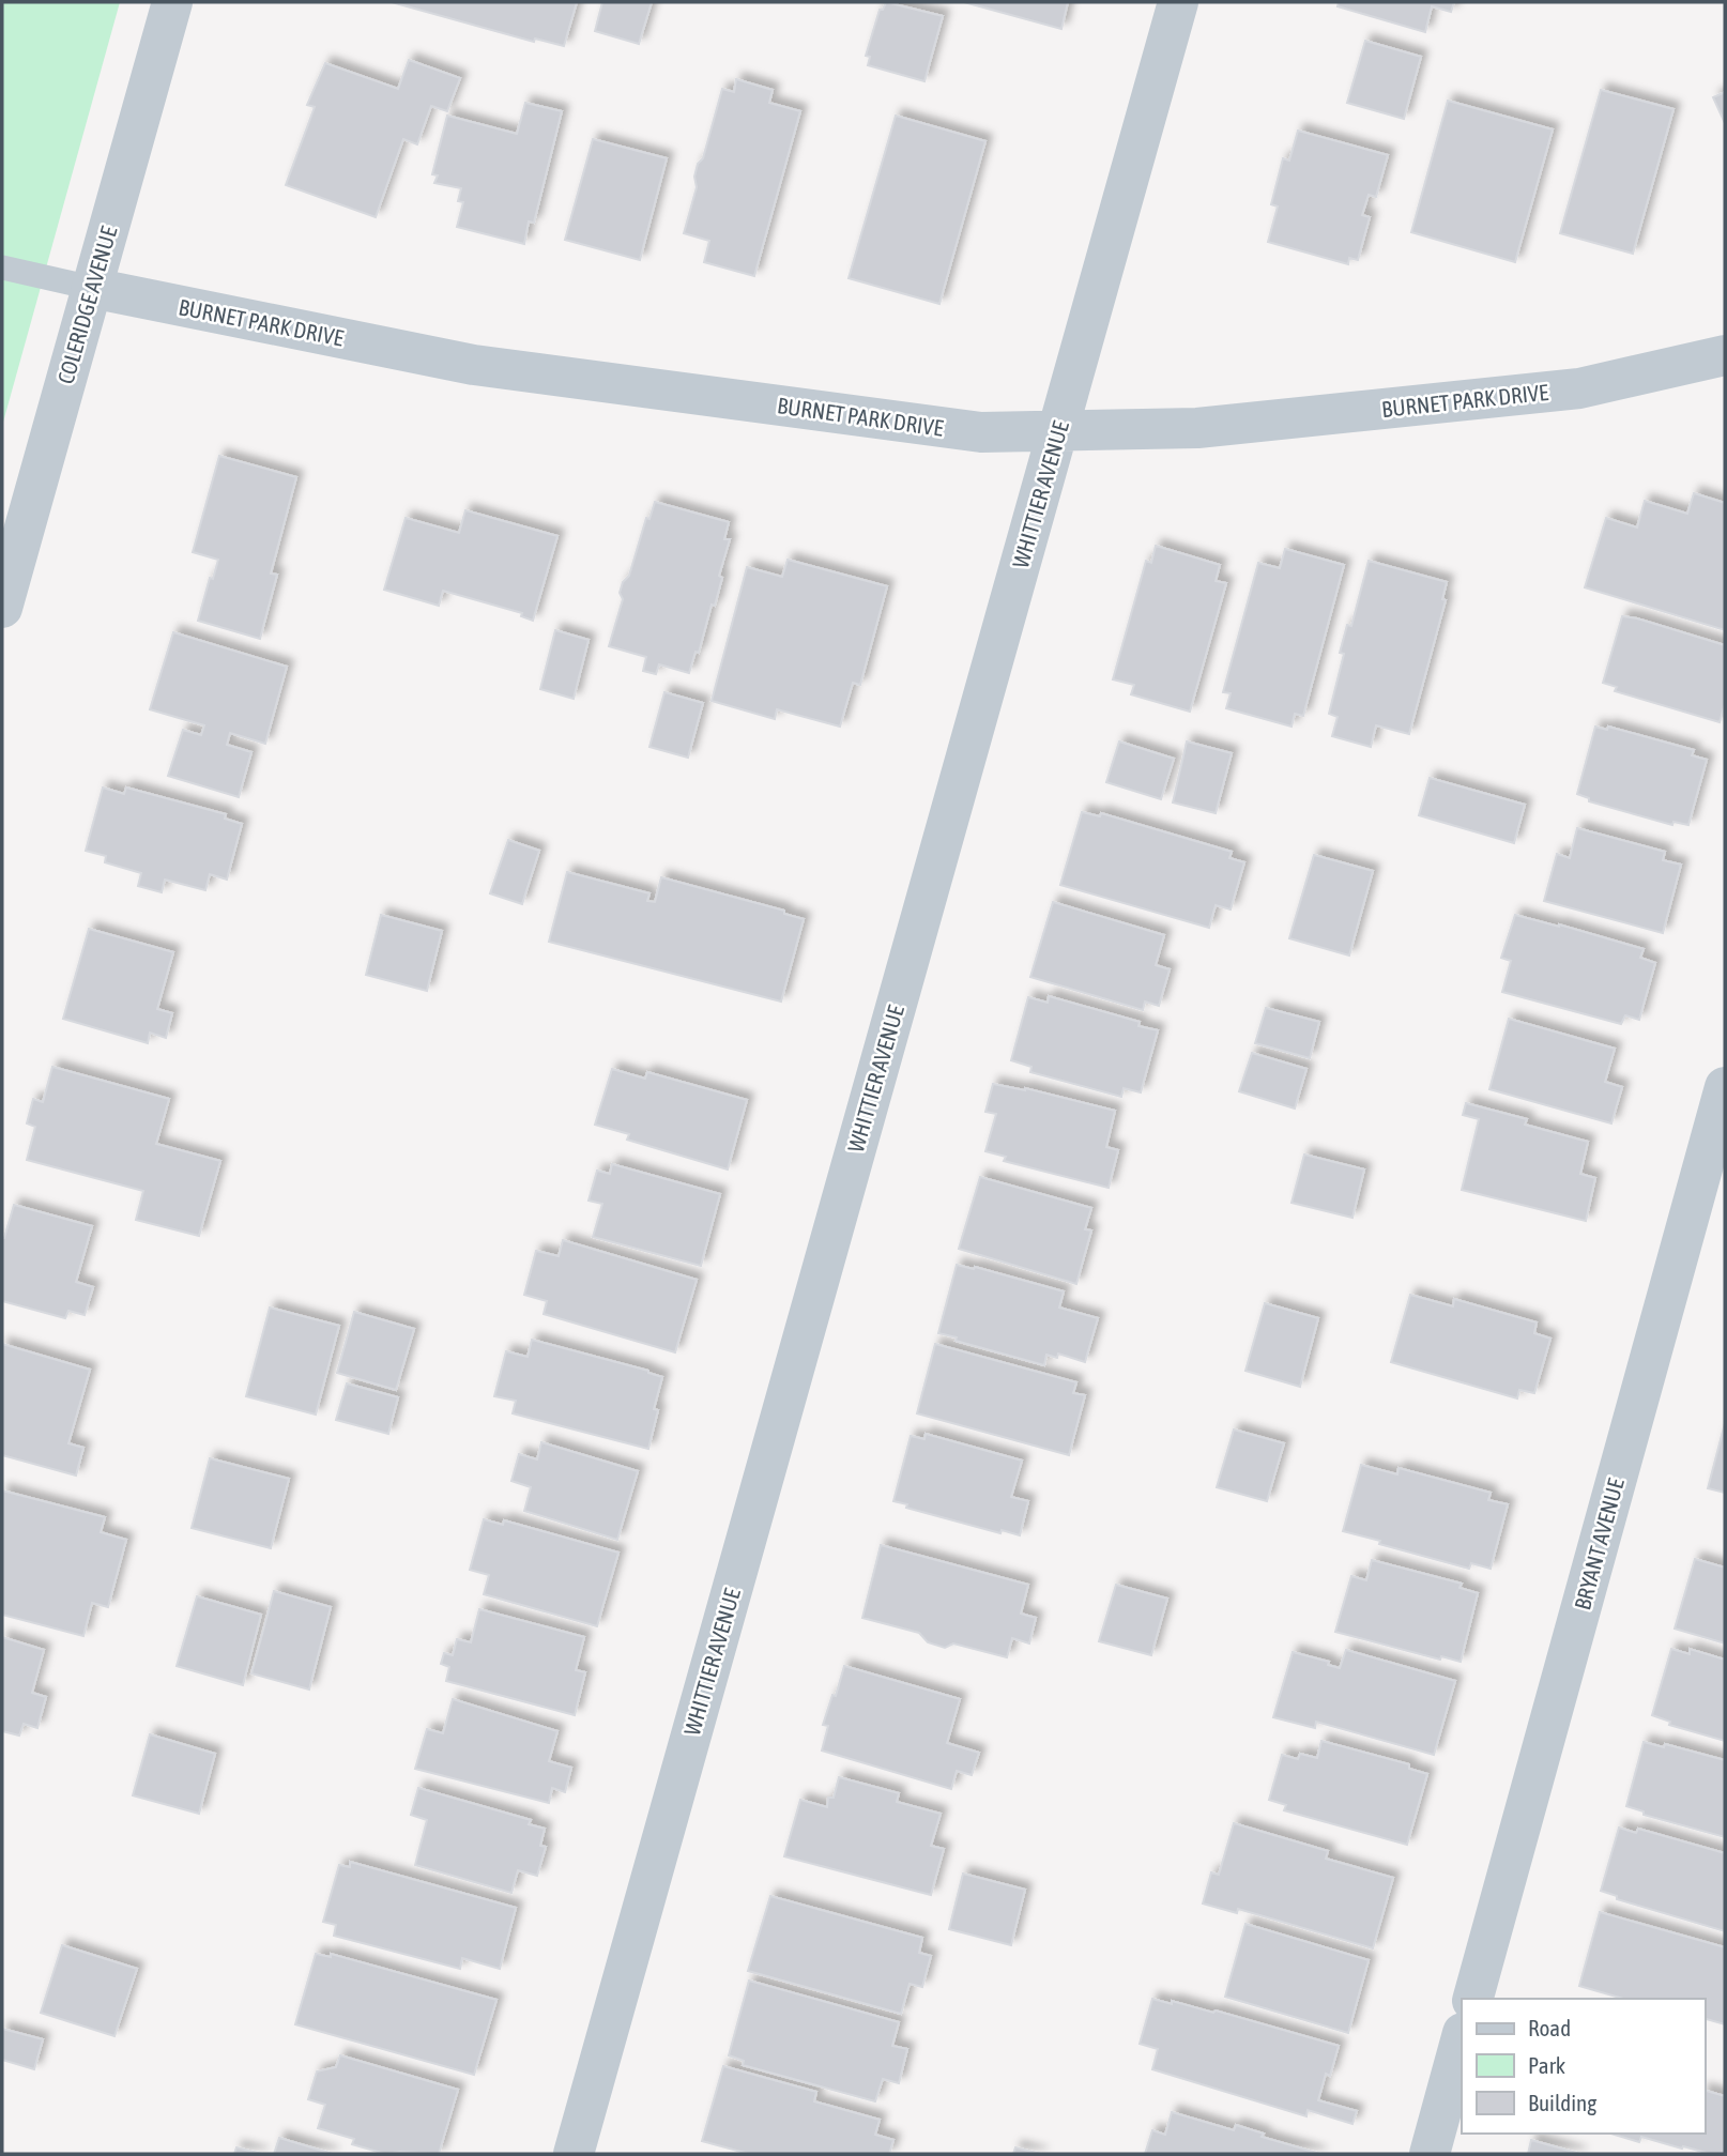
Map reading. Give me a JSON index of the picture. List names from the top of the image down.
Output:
{
  "streets": {
    "street": [
      "COLERIDGE AVENUE",
      "BURNET PARK DRIVE",
      "WHITTIER AVENUE",
      "BRYANT AVENUE"
    ]
  },
  "crossings": [
    ["COLERIDGE AVENUE", "BURNET PARK DRIVE"],
    ["BURNET PARK DRIVE", "WHITTIER AVENUE"]
  ],
  "legend": ["Road", "Park", "Building"]
}
